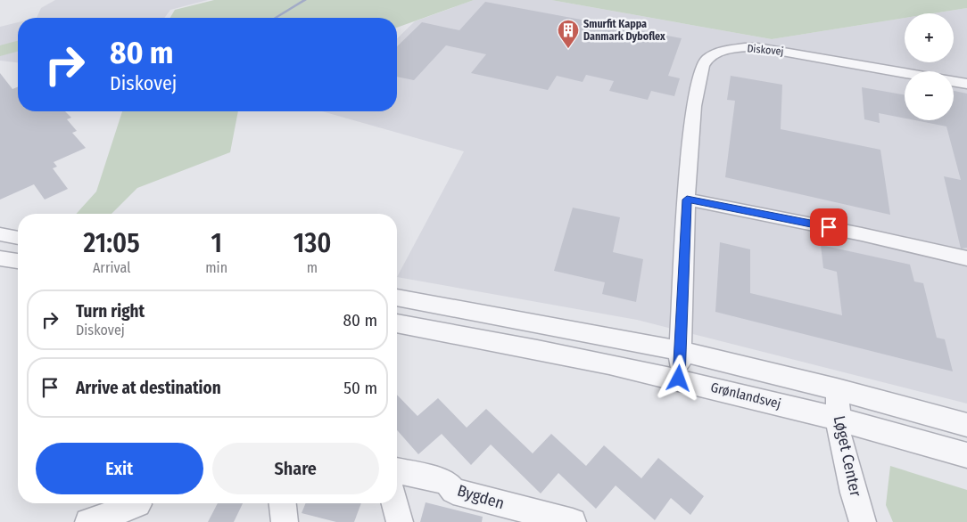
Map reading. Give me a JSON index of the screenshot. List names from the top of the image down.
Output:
{
  "streets": {
    "street": [
      "Diskovej",
      "Grønlandsvej",
      "Løget Center",
      "Bygden"
    ]
  },
  "crossings": [
    ["Diskovej", "Grønlandsvej"],
    ["Grønlandsvej", "Løget Center"]
  ],
  "places": {
    "building": ["Smurfit Kappa Danmark Dyboflex"]
  },
  "page": {
    "map_buttons": ["+", "−"],
    "turn": ["80 m", "Diskovej"],
    "eta": [
      "21:05",
      "Arrival",
      "1",
      "min",
      "130",
      "m"
    ],
    "list": [
      {
        "name": "Turn right",
        "note": "Diskovej",
        "value": "80 m"
      },
      {
        "name": "Arrive at destination",
        "value": "50 m"
      }
    ],
    "buttons": ["Exit", "Share"]
  }
}
